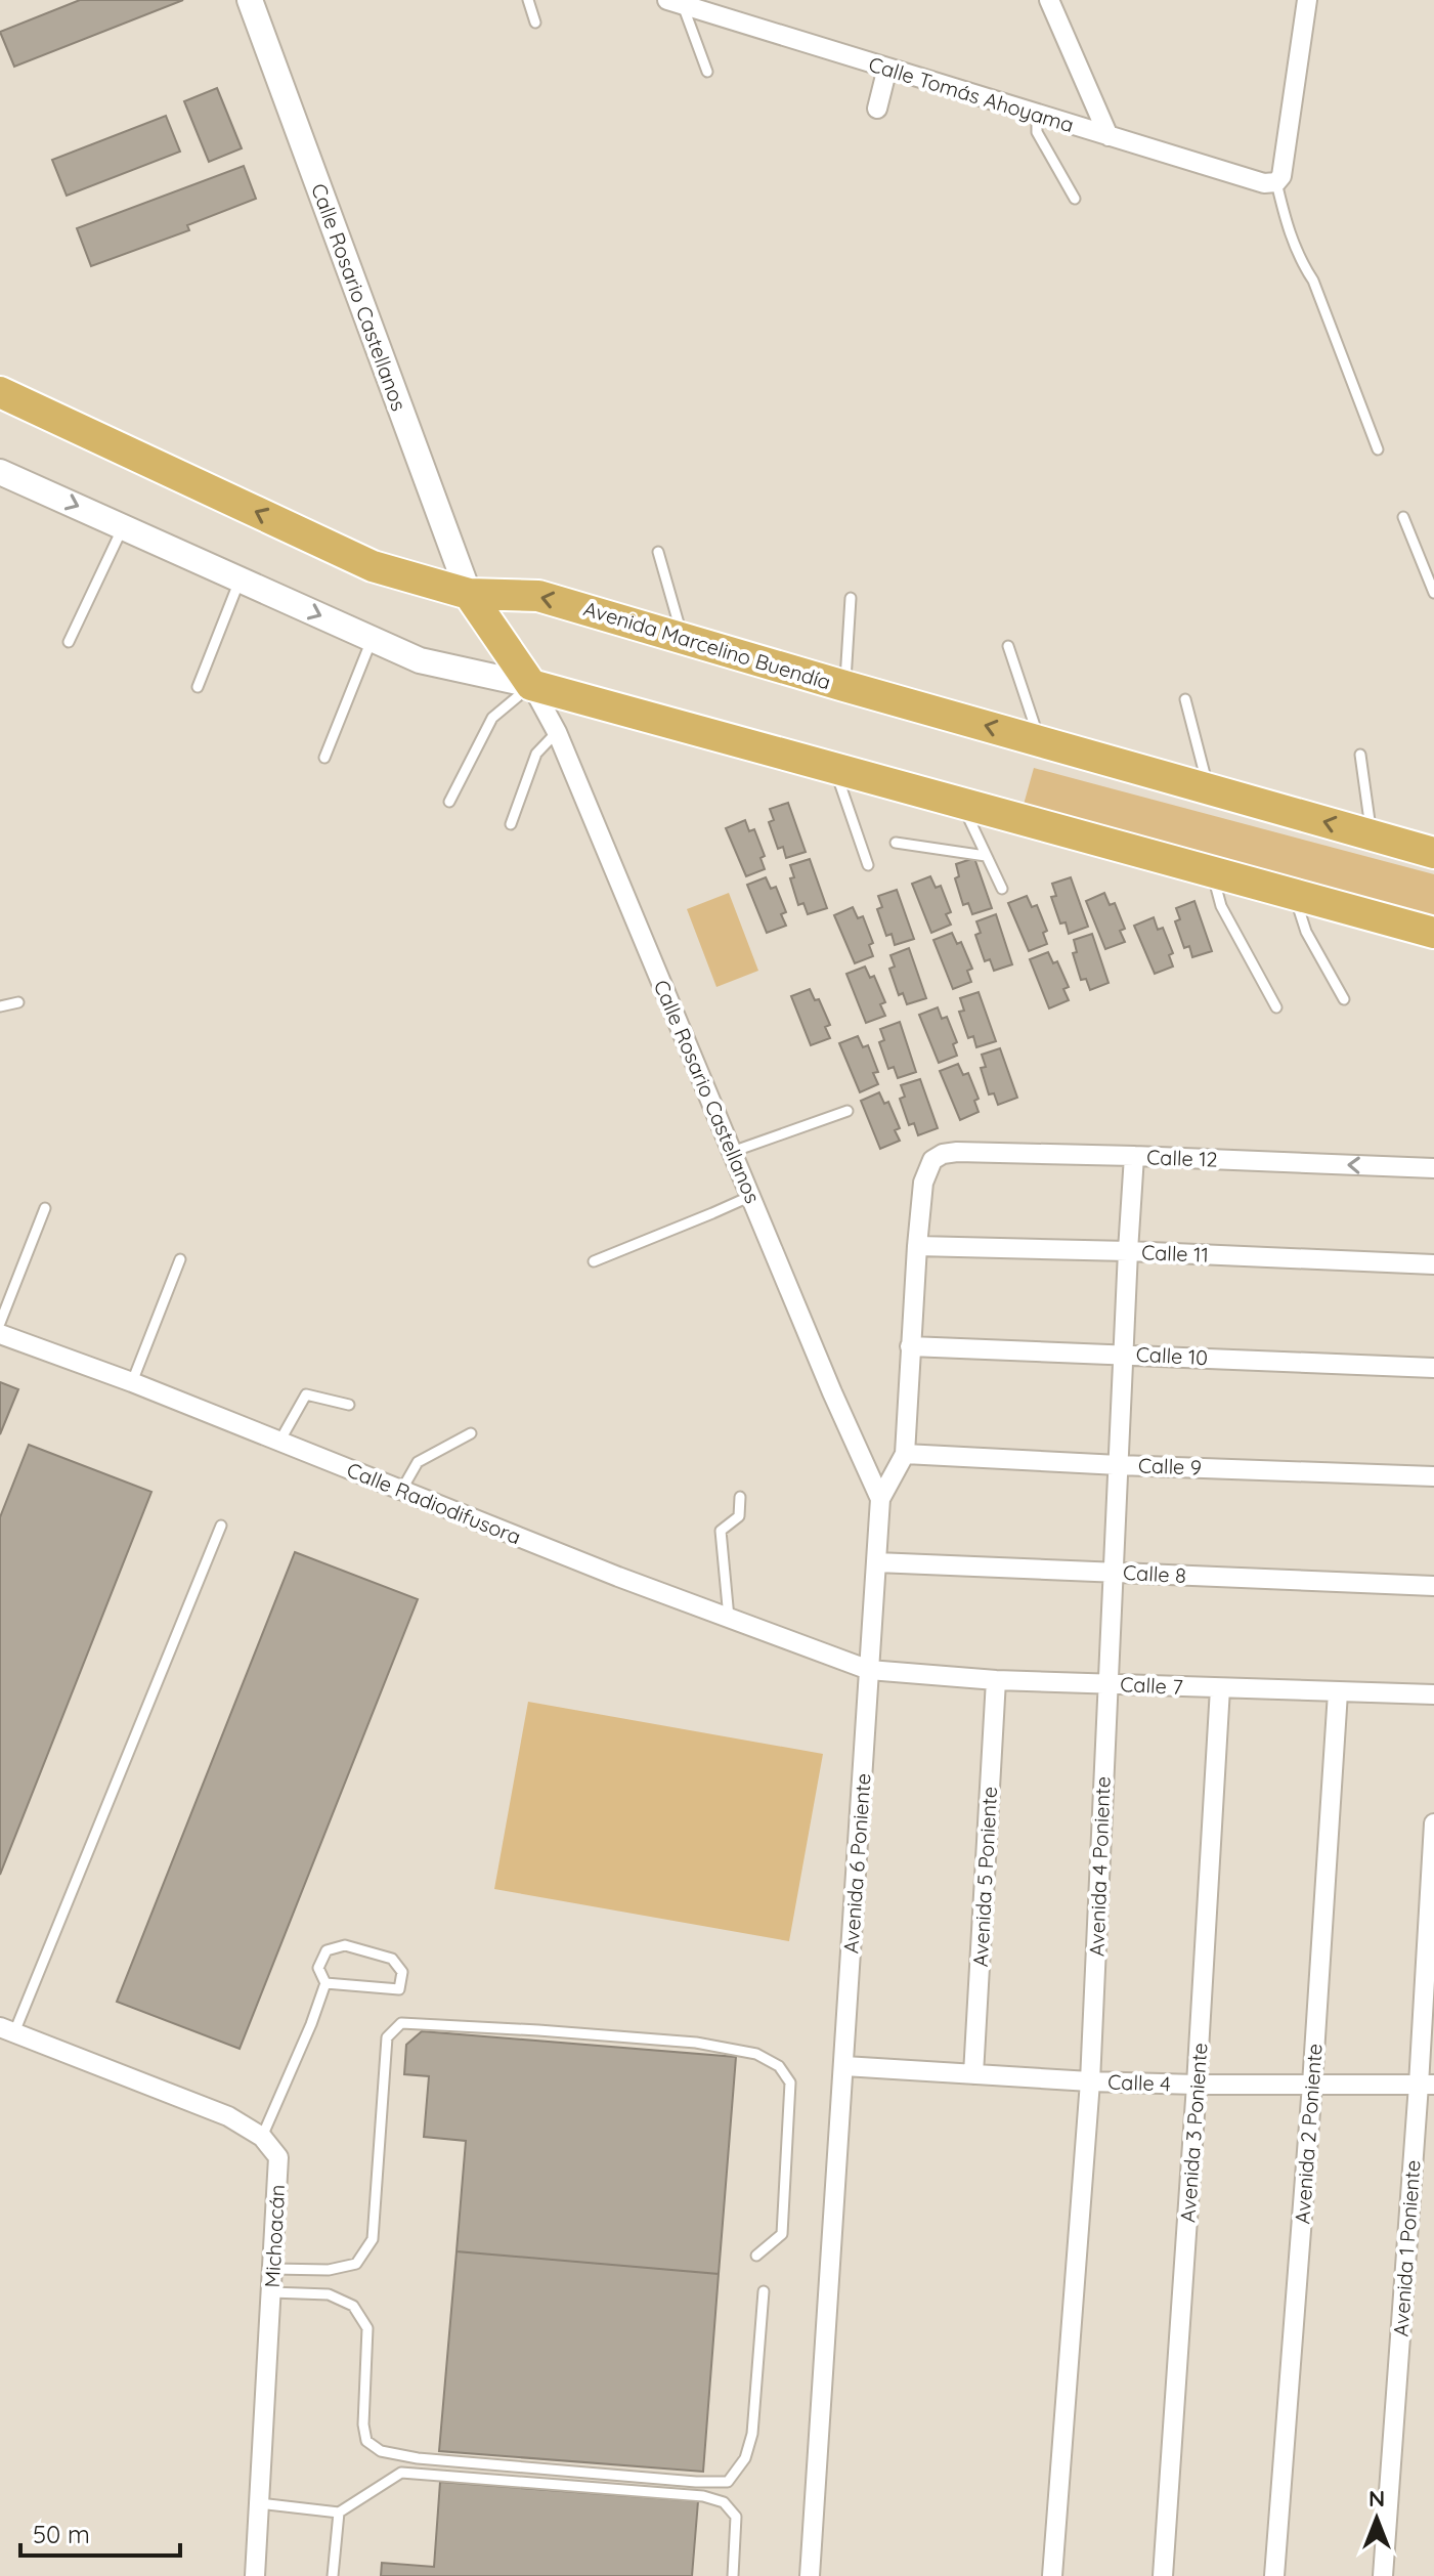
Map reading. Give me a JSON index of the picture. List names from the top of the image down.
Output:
{
  "streets": {
    "main road": ["Avenida Marcelino Buendía"],
    "street": [
      "Calle Tomás Ahoyama",
      "Calle Rosario Castellanos",
      "Calle 12",
      "Calle 11",
      "Calle 10",
      "Calle 9",
      "Calle Radiodifusora",
      "Calle 8",
      "Calle 7",
      "Avenida 6 Poniente",
      "Avenida 4 Poniente",
      "Avenida 5 Poniente",
      "Calle 4",
      "Avenida 3 Poniente",
      "Avenida 2 Poniente",
      "Michoacán",
      "Avenida 1 Poniente"
    ]
  },
  "crossings": [
    ["Calle Rosario Castellanos", "Avenida Marcelino Buendía"],
    ["Calle Rosario Castellanos", "Avenida 6 Poniente"],
    ["Calle 12", "Avenida 6 Poniente"],
    ["Calle 12", "Avenida 4 Poniente"],
    ["Calle 11", "Avenida 6 Poniente"],
    ["Calle 11", "Avenida 4 Poniente"],
    ["Calle 10", "Avenida 6 Poniente"],
    ["Calle 10", "Avenida 4 Poniente"],
    ["Calle 9", "Avenida 6 Poniente"],
    ["Calle 9", "Avenida 4 Poniente"],
    ["Calle Radiodifusora", "Calle 7"],
    ["Calle Radiodifusora", "Avenida 6 Poniente"],
    ["Calle 8", "Avenida 6 Poniente"],
    ["Calle 8", "Avenida 4 Poniente"],
    ["Calle 7", "Avenida 6 Poniente"],
    ["Calle 7", "Avenida 4 Poniente"],
    ["Calle 7", "Avenida 5 Poniente"],
    ["Calle 7", "Avenida 3 Poniente"],
    ["Calle 7", "Avenida 2 Poniente"],
    ["Avenida 6 Poniente", "Calle 4"],
    ["Avenida 4 Poniente", "Calle 4"],
    ["Avenida 5 Poniente", "Calle 4"],
    ["Calle 4", "Avenida 3 Poniente"],
    ["Calle 4", "Avenida 2 Poniente"],
    ["Calle 4", "Avenida 1 Poniente"]
  ],
  "one_way": ["Calle 12"],
  "scale_bar": "50 m",
  "north": "top"
}
